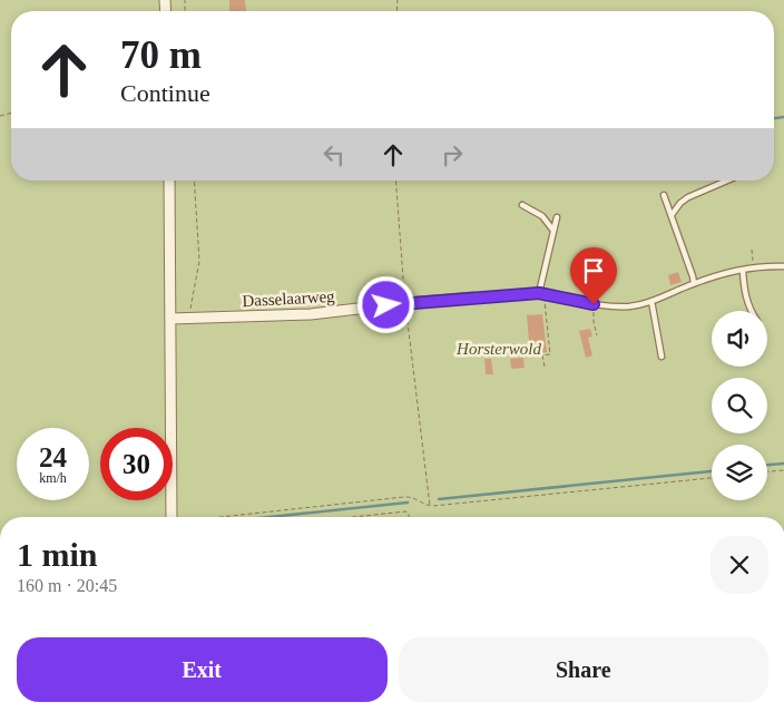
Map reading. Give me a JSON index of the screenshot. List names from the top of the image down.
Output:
{
  "streets": {
    "street": ["Dasselaarweg"]
  },
  "parks": ["Horsterwold"],
  "page": {
    "turn": ["70 m", "Continue"],
    "speed": "24 km/h",
    "limit": "30",
    "heading": ["1 min", "160 m · 20:45"],
    "buttons": ["Exit", "Share"]
  }
}
